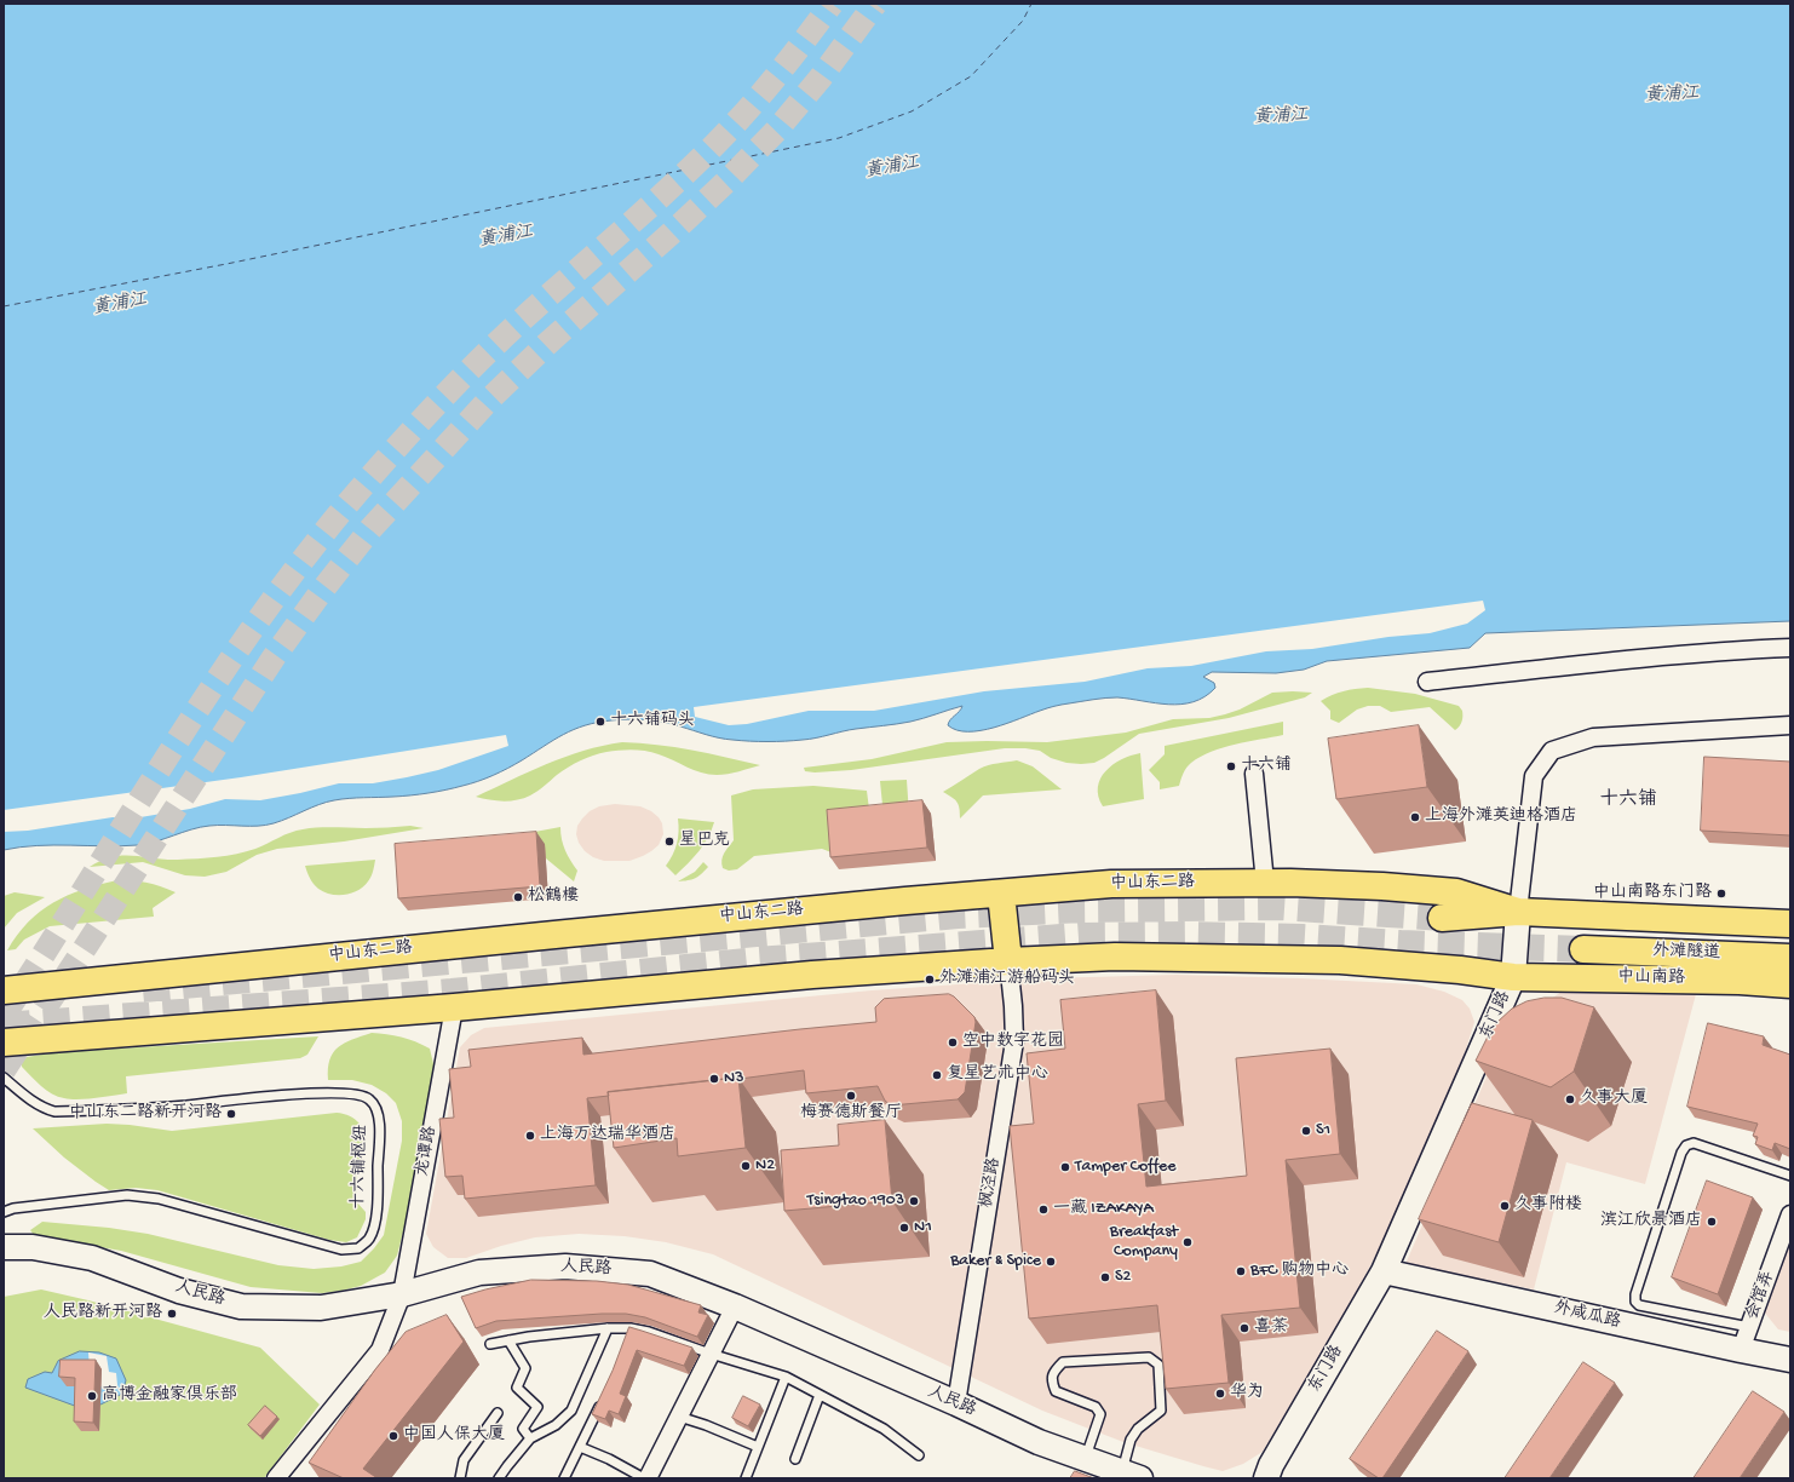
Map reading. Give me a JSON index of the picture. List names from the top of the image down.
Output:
{
  "streets": {
    "main road": ["中山东二路", "外滩隧道", "中山南路"],
    "street": [
      "东门路",
      "龙谭路",
      "枫泾路",
      "人民路",
      "会馆弄",
      "外咸瓜路"
    ],
    "lane": ["十六铺枢纽"]
  },
  "crossings": [
    ["中山东二路", "东门路"],
    ["中山南路", "东门路"],
    ["东门路", "外咸瓜路"],
    ["龙谭路", "人民路"],
    ["枫泾路", "人民路"],
    ["会馆弄", "外咸瓜路"]
  ],
  "districts": ["十六铺"],
  "water": ["黄浦江"],
  "places": [
    "十六铺码头",
    "十六铺",
    "上海外滩英迪格酒店",
    "星巴克",
    "中山南路东门路",
    "松鶴樓",
    "外滩浦江游船码头",
    "空中数字花园",
    "复星艺术中心",
    "N3",
    "梅赛德斯餐厅",
    "久事大厦",
    "中山东二路新开河路",
    "S1",
    "上海万达瑞华酒店",
    "N2",
    "Tamper Coffee",
    "Tsingtao 1903",
    "久事附楼",
    "一藏 IZAKAYA",
    "滨江欣景酒店",
    "N1",
    "Breakfast Company",
    "Baker & Spice",
    "BFC 购物中心",
    "S2",
    "人民路新开河路",
    "喜茶",
    "华为",
    "高博金融家俱乐部",
    "中国人保大厦"
  ]
}
